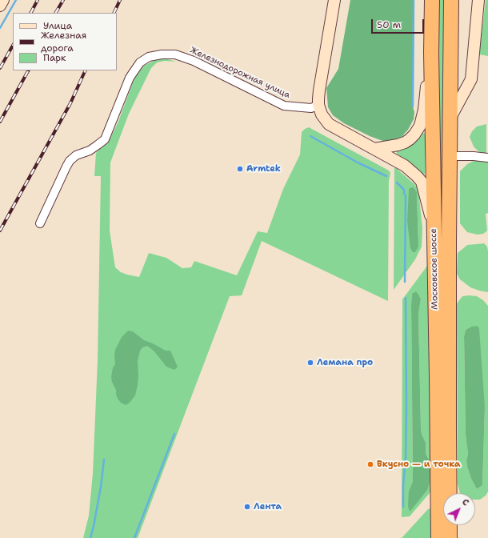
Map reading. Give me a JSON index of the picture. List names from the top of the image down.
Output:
{
  "streets": {
    "highway": ["Московское шоссе"],
    "street": ["Железнодорожная улица"]
  },
  "places": [
    "Armtek",
    "Лемана про",
    "Вкусно — и точка",
    "Лента"
  ],
  "legend": ["Улица", "Железная дорога", "Парк"],
  "scale_bar": "50 m",
  "north": "top right"
}
